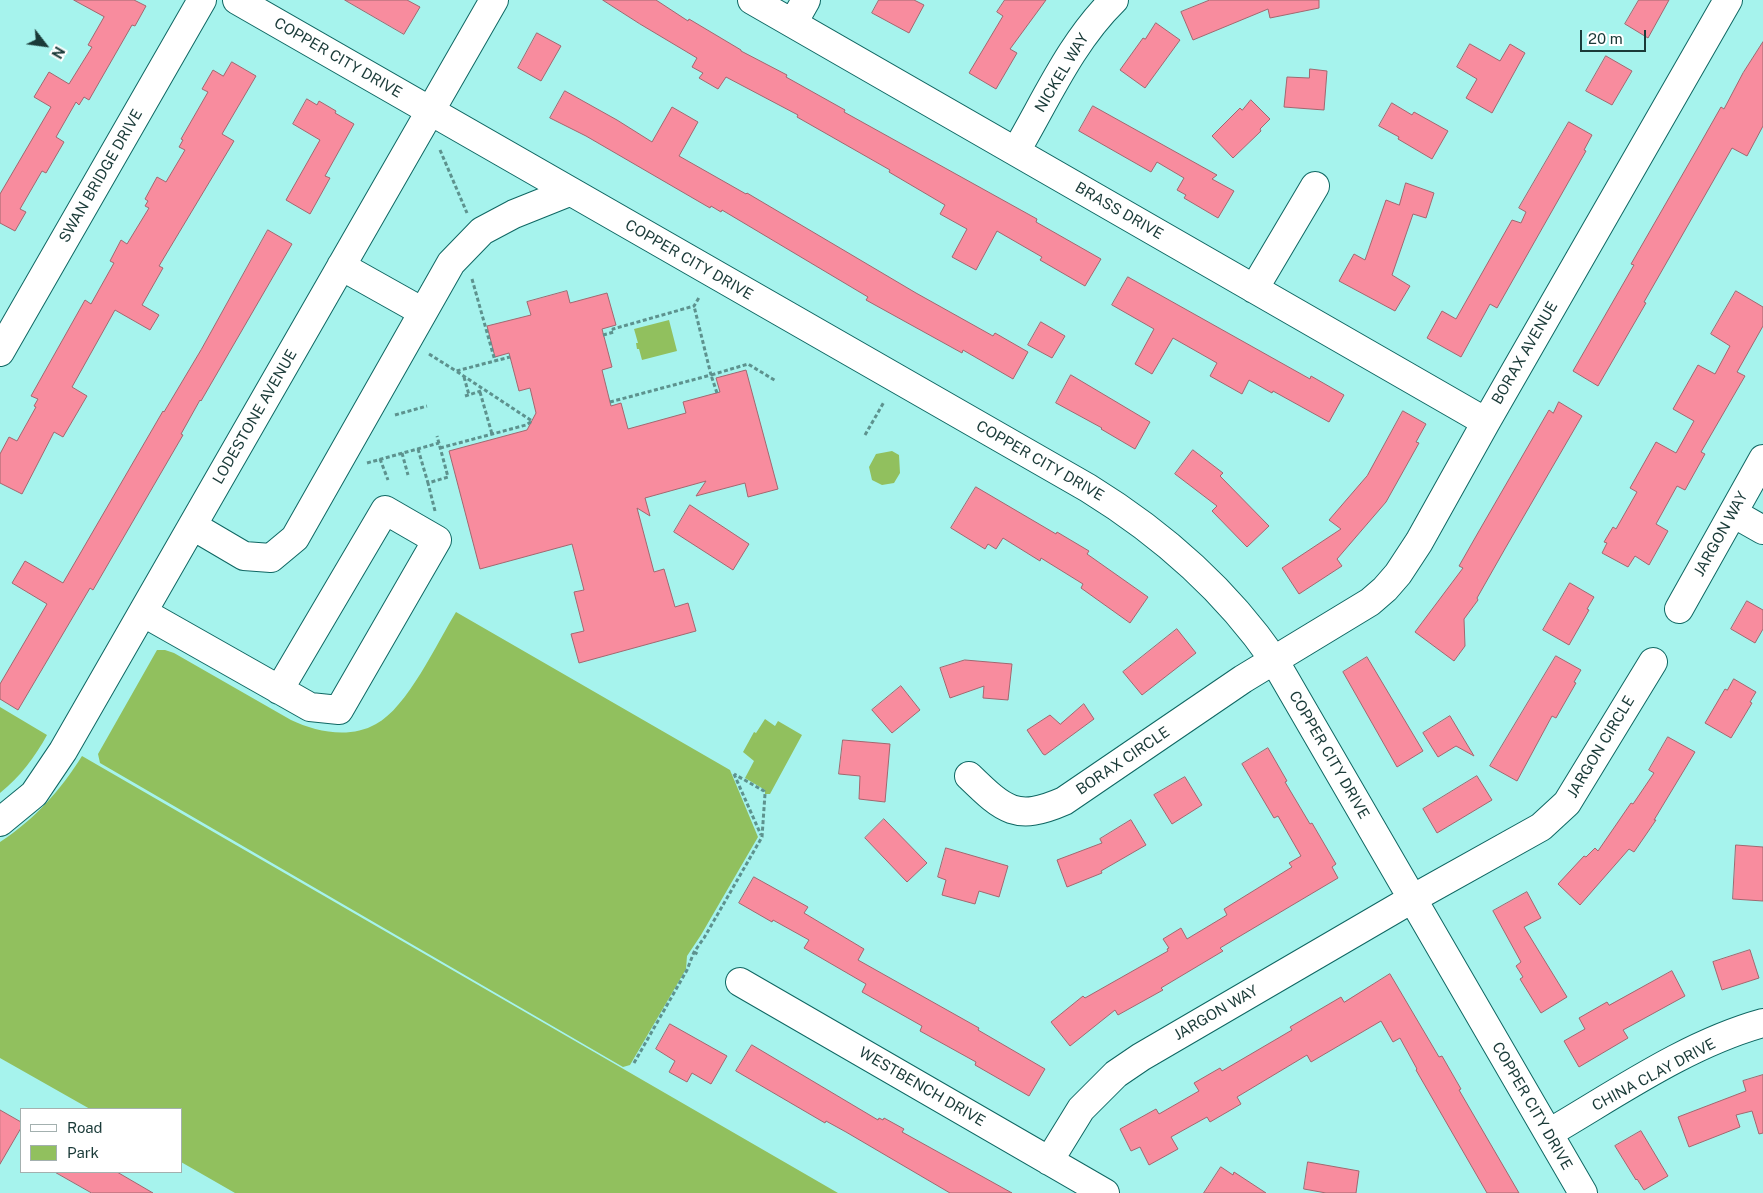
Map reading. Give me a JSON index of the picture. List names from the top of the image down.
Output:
{
  "streets": {
    "street": [
      "COPPER CITY DRIVE",
      "NICKEL WAY",
      "SWAN BRIDGE DRIVE",
      "BRASS DRIVE",
      "BORAX AVENUE",
      "LODESTONE AVENUE",
      "JARGON WAY",
      "JARGON CIRCLE",
      "BORAX CIRCLE",
      "CHINA CLAY DRIVE",
      "WESTBENCH DRIVE"
    ]
  },
  "crossings": [
    ["COPPER CITY DRIVE", "BORAX AVENUE"],
    ["COPPER CITY DRIVE", "LODESTONE AVENUE"],
    ["COPPER CITY DRIVE", "JARGON WAY"],
    ["COPPER CITY DRIVE", "JARGON CIRCLE"],
    ["COPPER CITY DRIVE", "BORAX CIRCLE"],
    ["COPPER CITY DRIVE", "CHINA CLAY DRIVE"],
    ["NICKEL WAY", "BRASS DRIVE"],
    ["BRASS DRIVE", "BORAX AVENUE"],
    ["BORAX AVENUE", "BORAX CIRCLE"],
    ["JARGON WAY", "JARGON CIRCLE"],
    ["JARGON WAY", "WESTBENCH DRIVE"]
  ],
  "legend": ["Road", "Park"],
  "scale_bar": "20 m",
  "north": "bottom right"
}
